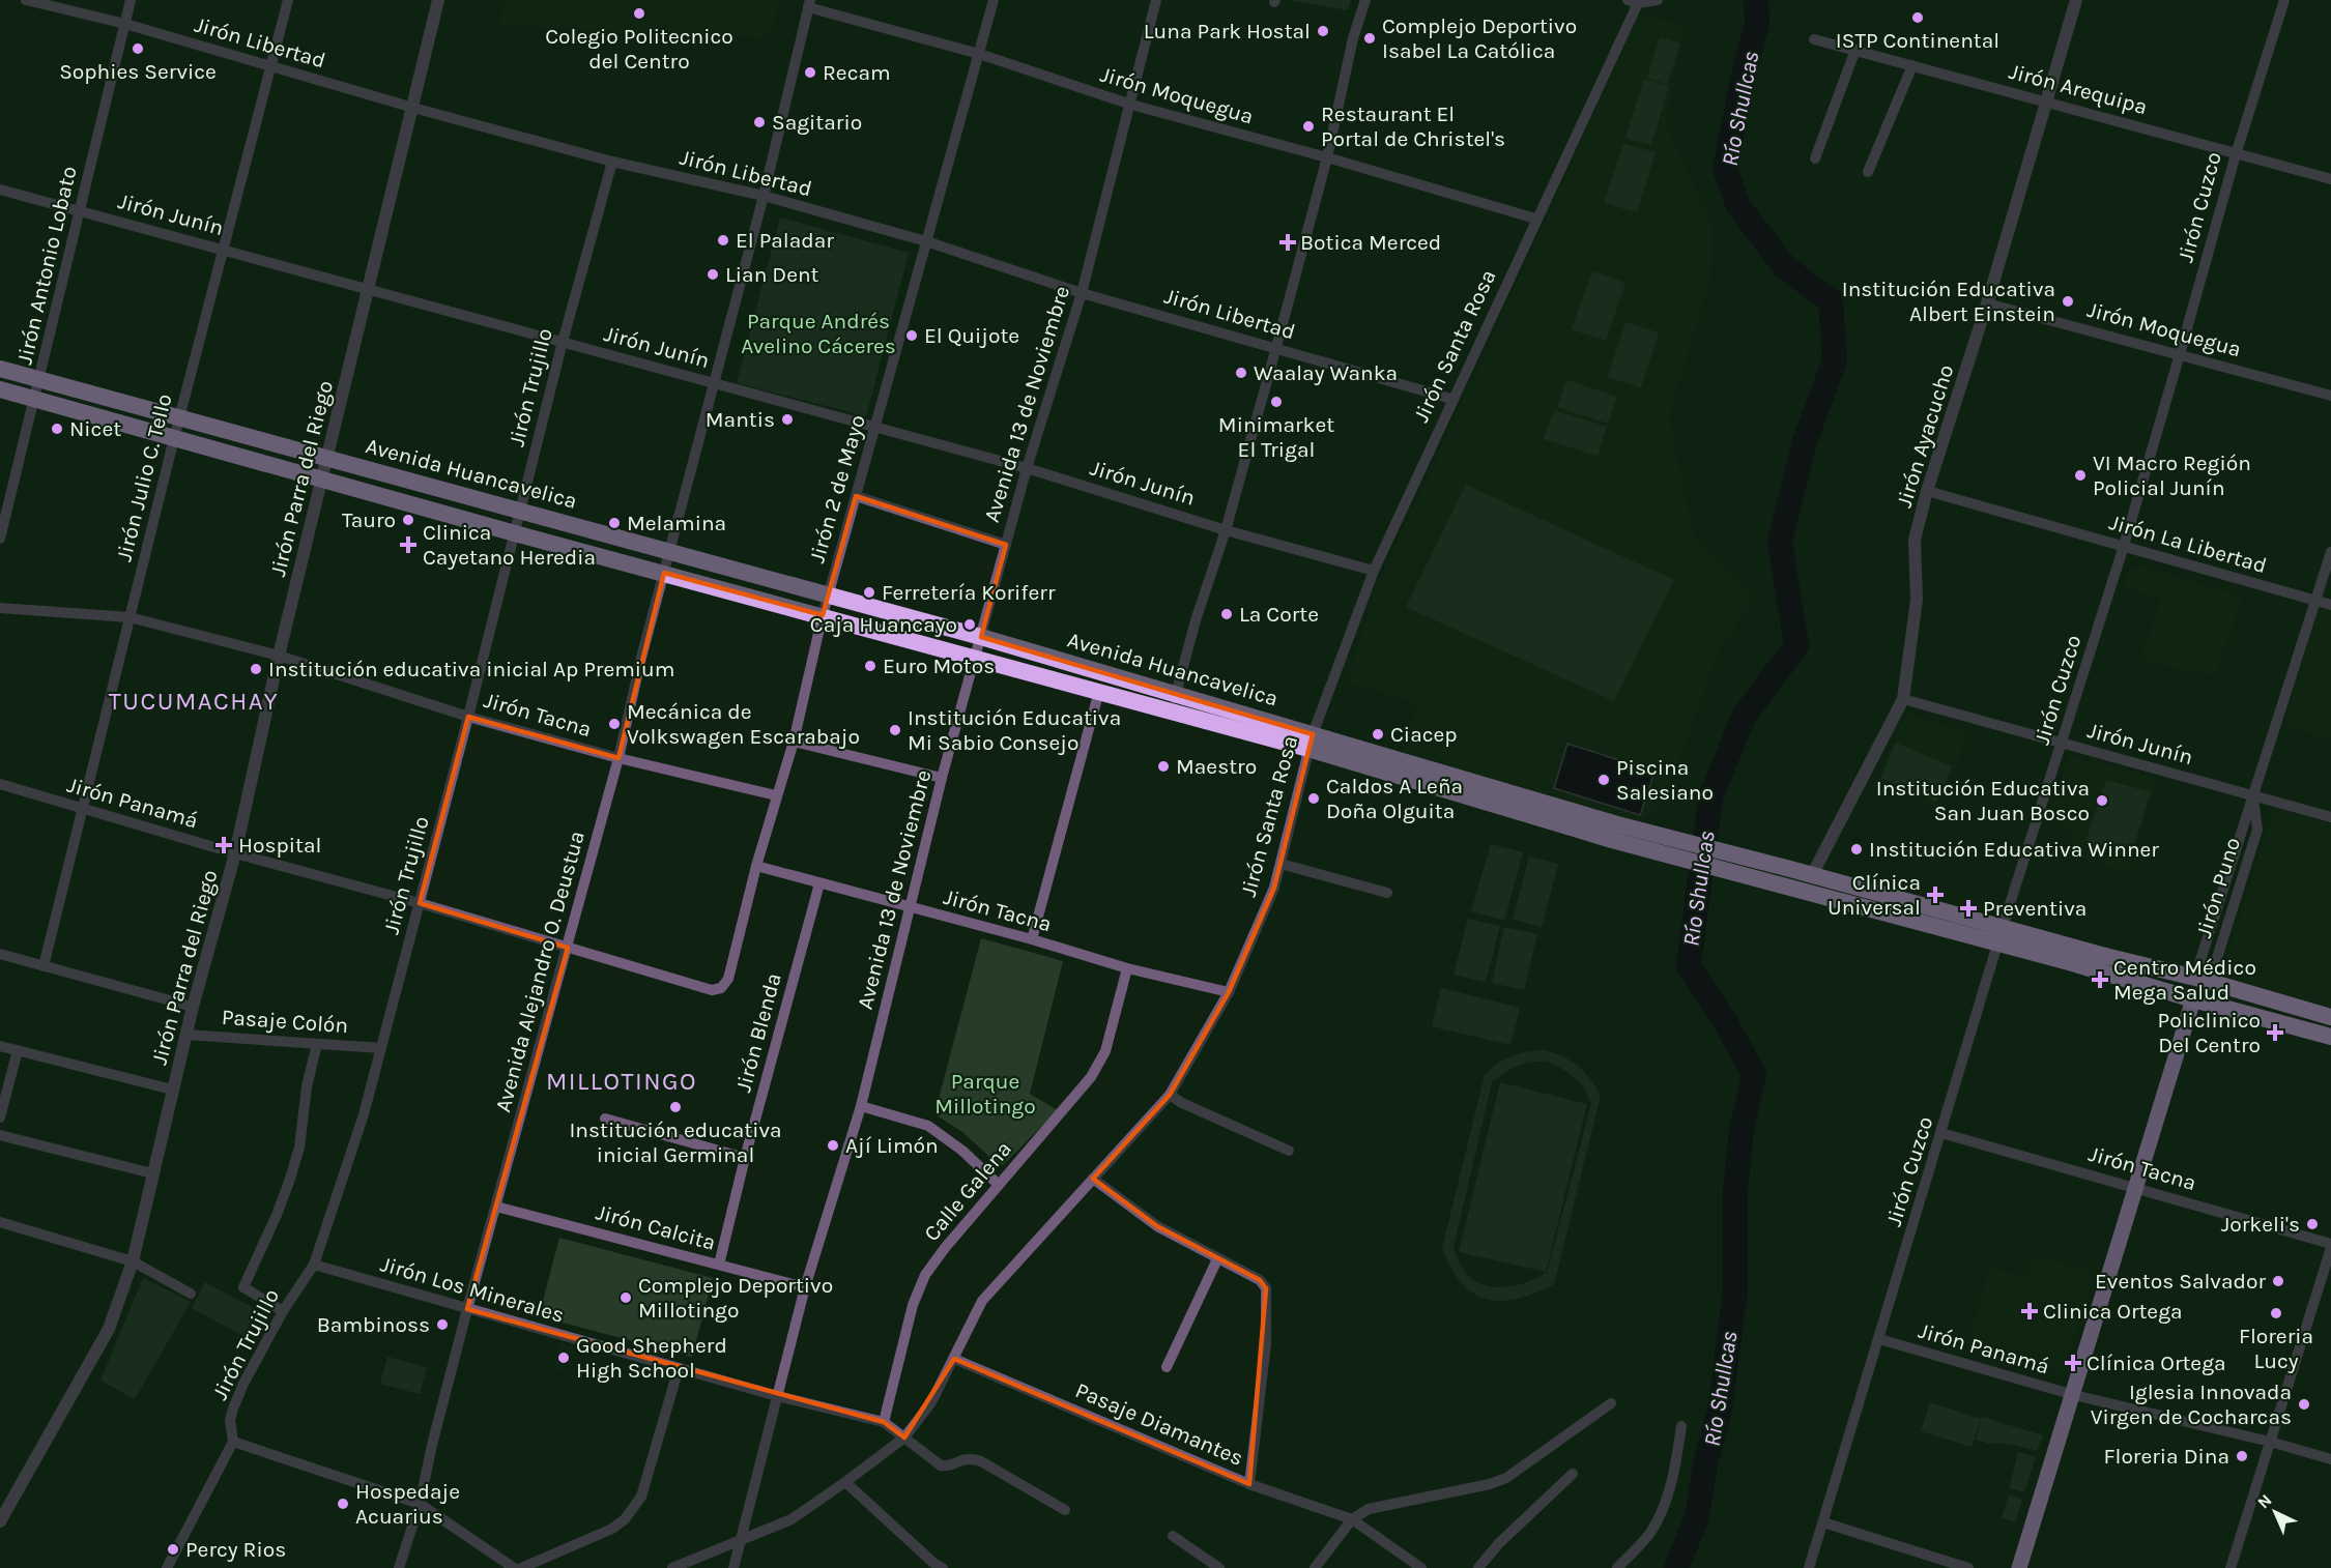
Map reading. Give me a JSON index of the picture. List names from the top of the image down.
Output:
{
  "streets": {
    "highway": ["Avenida Huancavelica"],
    "street": [
      "Jirón Libertad",
      "Jirón Arequipa",
      "Jirón Moquegua",
      "Jirón Cuzco",
      "Jirón Junín",
      "Jirón Antonio Lobato",
      "Jirón Santa Rosa",
      "Jirón Trujillo",
      "Avenida 13 de Noviembre",
      "Jirón Ayacucho",
      "Jirón Julio C. Tello",
      "Jirón Parra del Riego",
      "Jirón 2 de Mayo",
      "Jirón La Libertad",
      "Jirón Tacna",
      "Jirón Panamá",
      "Jirón Puno",
      "Avenida Alejandro O. Deustua",
      "Pasaje Colón",
      "Jirón Blenda",
      "Calle Galena",
      "Jirón Calcita",
      "Jirón Los Minerales",
      "Pasaje Diamantes"
    ]
  },
  "crossings": [
    ["Jirón Libertad", "Jirón Antonio Lobato"],
    ["Jirón Libertad", "Jirón Santa Rosa"],
    ["Jirón Libertad", "Jirón Trujillo"],
    ["Jirón Libertad", "Avenida 13 de Noviembre"],
    ["Jirón Libertad", "Jirón Julio C. Tello"],
    ["Jirón Libertad", "Jirón Parra del Riego"],
    ["Jirón Libertad", "Jirón 2 de Mayo"],
    ["Jirón Libertad", "Avenida Alejandro O. Deustua"],
    ["Jirón Arequipa", "Jirón Cuzco"],
    ["Jirón Arequipa", "Jirón Ayacucho"],
    ["Jirón Moquegua", "Jirón Cuzco"],
    ["Jirón Moquegua", "Jirón Santa Rosa"],
    ["Jirón Moquegua", "Avenida 13 de Noviembre"],
    ["Jirón Moquegua", "Jirón Ayacucho"],
    ["Jirón Moquegua", "Jirón 2 de Mayo"],
    ["Jirón Moquegua", "Avenida Alejandro O. Deustua"],
    ["Jirón Cuzco", "Jirón Junín"],
    ["Jirón Cuzco", "Avenida Huancavelica"],
    ["Jirón Cuzco", "Jirón La Libertad"],
    ["Jirón Cuzco", "Jirón Tacna"],
    ["Jirón Cuzco", "Jirón Panamá"],
    ["Jirón Junín", "Jirón Antonio Lobato"],
    ["Jirón Junín", "Jirón Santa Rosa"],
    ["Jirón Junín", "Jirón Trujillo"],
    ["Jirón Junín", "Avenida 13 de Noviembre"],
    ["Jirón Junín", "Jirón Ayacucho"],
    ["Jirón Junín", "Jirón Julio C. Tello"],
    ["Jirón Junín", "Jirón Parra del Riego"],
    ["Jirón Junín", "Jirón 2 de Mayo"],
    ["Jirón Junín", "Jirón Puno"],
    ["Jirón Junín", "Avenida Alejandro O. Deustua"],
    ["Jirón Antonio Lobato", "Avenida Huancavelica"],
    ["Jirón Santa Rosa", "Avenida 13 de Noviembre"],
    ["Jirón Santa Rosa", "Avenida Huancavelica"],
    ["Jirón Santa Rosa", "Jirón Tacna"],
    ["Jirón Santa Rosa", "Jirón Los Minerales"],
    ["Jirón Santa Rosa", "Pasaje Diamantes"],
    ["Jirón Trujillo", "Avenida Huancavelica"],
    ["Jirón Trujillo", "Jirón Tacna"],
    ["Jirón Trujillo", "Jirón Panamá"],
    ["Jirón Trujillo", "Pasaje Colón"],
    ["Jirón Trujillo", "Jirón Los Minerales"],
    ["Avenida 13 de Noviembre", "Avenida Huancavelica"],
    ["Avenida 13 de Noviembre", "Jirón Tacna"],
    ["Avenida 13 de Noviembre", "Jirón Calcita"],
    ["Avenida 13 de Noviembre", "Jirón Los Minerales"],
    ["Jirón Ayacucho", "Avenida Huancavelica"],
    ["Jirón Ayacucho", "Jirón La Libertad"],
    ["Avenida Huancavelica", "Jirón Julio C. Tello"],
    ["Avenida Huancavelica", "Jirón Parra del Riego"],
    ["Avenida Huancavelica", "Jirón 2 de Mayo"],
    ["Avenida Huancavelica", "Jirón Puno"],
    ["Avenida Huancavelica", "Avenida Alejandro O. Deustua"],
    ["Jirón Julio C. Tello", "Jirón Tacna"],
    ["Jirón Julio C. Tello", "Jirón Panamá"],
    ["Jirón Parra del Riego", "Jirón Tacna"],
    ["Jirón Parra del Riego", "Jirón Panamá"],
    ["Jirón Parra del Riego", "Pasaje Colón"],
    ["Jirón 2 de Mayo", "Jirón Tacna"],
    ["Jirón 2 de Mayo", "Jirón Panamá"],
    ["Jirón La Libertad", "Jirón Puno"],
    ["Jirón Tacna", "Avenida Alejandro O. Deustua"],
    ["Jirón Tacna", "Jirón Blenda"],
    ["Jirón Tacna", "Calle Galena"],
    ["Jirón Panamá", "Avenida Alejandro O. Deustua"],
    ["Avenida Alejandro O. Deustua", "Jirón Calcita"],
    ["Avenida Alejandro O. Deustua", "Jirón Los Minerales"],
    ["Jirón Blenda", "Jirón Calcita"],
    ["Calle Galena", "Jirón Los Minerales"]
  ],
  "districts": ["TUCUMACHAY", "MILLOTINGO"],
  "water": ["Río Shullcas"],
  "parks": ["Parque Andrés Avelino Cáceres", "Parque Millotingo"],
  "places": {
    "other": [
      "Colegio Politecnico del Centro",
      "ISTP Continental",
      "Luna Park Hostal",
      "Complejo Deportivo Isabel La Católica",
      "Sophies Service",
      "Recam",
      "Sagitario",
      "Restaurant El Portal de Christel's",
      "El Paladar",
      "Lian Dent",
      "Institución Educativa Albert Einstein",
      "El Quijote",
      "Waalay Wanka",
      "Minimarket El Trigal",
      "Mantis",
      "Nicet",
      "VI Macro Región Policial Junín",
      "Tauro",
      "Melamina",
      "Ferretería Koriferr",
      "La Corte",
      "Caja Huancayo",
      "Euro Motos",
      "Institución educativa inicial Ap Premium",
      "Mecánica de Volkswagen Escarabajo",
      "Institución Educativa Mi Sabio Consejo",
      "Ciacep",
      "Maestro",
      "Piscina Salesiano",
      "Caldos A Leña Doña Olguita",
      "Institución Educativa San Juan Bosco",
      "Institución Educativa Winner",
      "Institución educativa inicial Germinal",
      "Ají Limón",
      "Jorkeli's",
      "Eventos Salvador",
      "Complejo Deportivo Millotingo",
      "Floreria Lucy",
      "Bambinoss",
      "Good Shepherd High School",
      "Iglesia Innovada Virgen de Cocharcas",
      "Floreria Dina",
      "Hospedaje Acuarius",
      "Percy Rios"
    ],
    "health": [
      "Botica Merced",
      "Clinica Cayetano Heredia",
      "Hospital",
      "Clínica Universal",
      "Preventiva",
      "Centro Médico Mega Salud",
      "Policlinico Del Centro",
      "Clinica Ortega",
      "Clínica Ortega"
    ]
  },
  "north": "top left"
}
